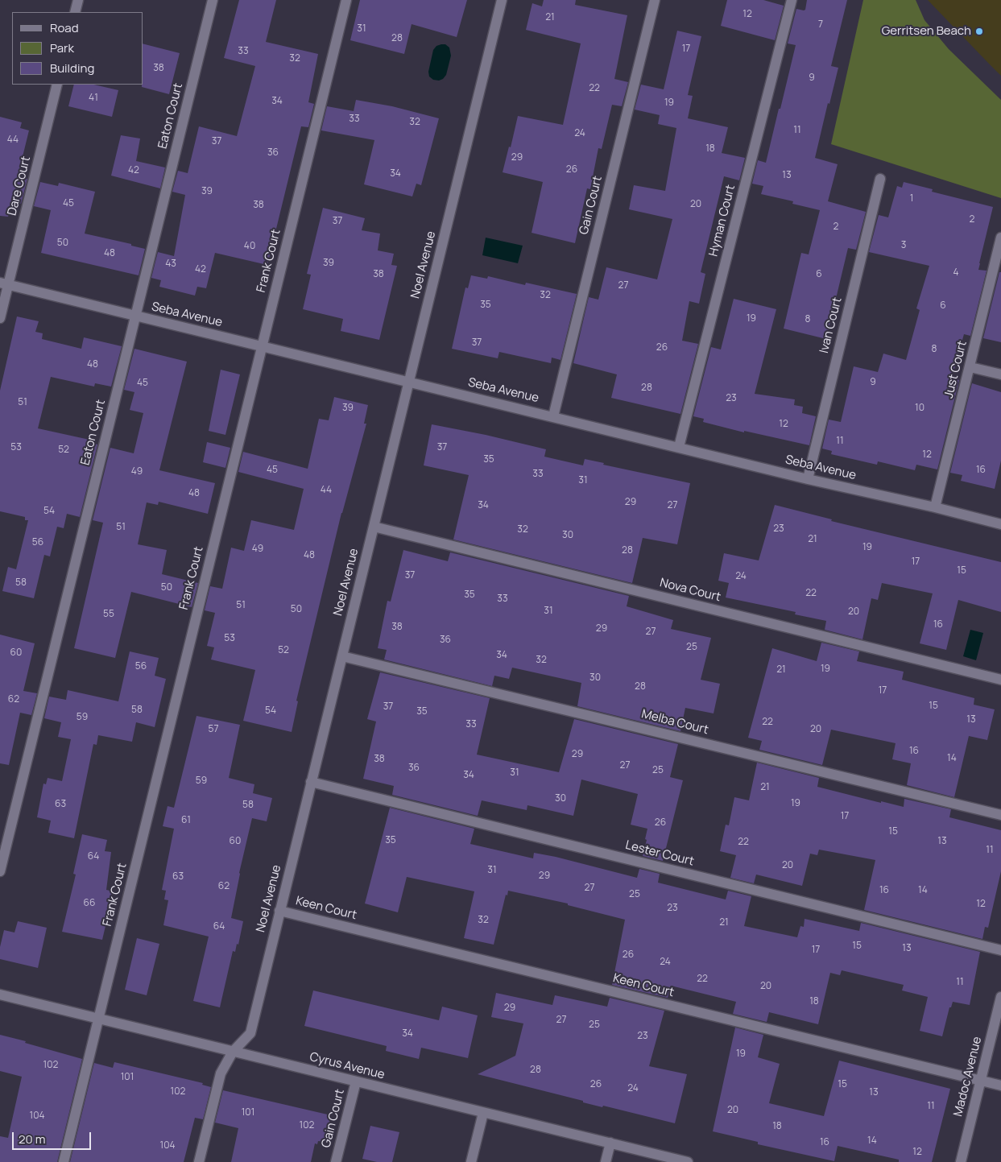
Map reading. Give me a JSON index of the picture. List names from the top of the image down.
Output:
{
  "streets": {
    "street": [
      "Eaton Court",
      "Dare Court",
      "Gain Court",
      "Hyman Court",
      "Frank Court",
      "Noel Avenue",
      "Seba Avenue",
      "Ivan Court",
      "Just Court",
      "Nova Court",
      "Melba Court",
      "Lester Court",
      "Keen Court",
      "Cyrus Avenue",
      "Madoc Avenue"
    ]
  },
  "crossings": [
    ["Eaton Court", "Seba Avenue"],
    ["Dare Court", "Seba Avenue"],
    ["Gain Court", "Seba Avenue"],
    ["Gain Court", "Cyrus Avenue"],
    ["Hyman Court", "Seba Avenue"],
    ["Frank Court", "Seba Avenue"],
    ["Frank Court", "Cyrus Avenue"],
    ["Noel Avenue", "Seba Avenue"],
    ["Noel Avenue", "Nova Court"],
    ["Noel Avenue", "Melba Court"],
    ["Noel Avenue", "Lester Court"],
    ["Noel Avenue", "Keen Court"],
    ["Noel Avenue", "Cyrus Avenue"],
    ["Seba Avenue", "Ivan Court"],
    ["Seba Avenue", "Just Court"],
    ["Keen Court", "Madoc Avenue"]
  ],
  "places": ["Gerritsen Beach"],
  "house_numbers": [
    "12",
    "21",
    "7",
    "31",
    "28",
    "17",
    "33",
    "32",
    "38",
    "9",
    "22",
    "41",
    "34",
    "19",
    "33",
    "32",
    "11",
    "24",
    "44",
    "37",
    "18",
    "36",
    "29",
    "26",
    "42",
    "34",
    "13",
    "39",
    "1",
    "45",
    "20",
    "38",
    "2",
    "37",
    "2",
    "50",
    "3",
    "40",
    "48",
    "39",
    "43",
    "42",
    "4",
    "38",
    "6",
    "27",
    "32",
    "35",
    "6",
    "19",
    "8",
    "37",
    "26",
    "8",
    "48",
    "9",
    "45",
    "28",
    "23",
    "51",
    "39",
    "10",
    "12",
    "11",
    "53",
    "37",
    "52",
    "12",
    "35",
    "45",
    "16",
    "49",
    "33",
    "31",
    "44",
    "48",
    "29",
    "34",
    "27",
    "54",
    "51",
    "23",
    "32",
    "30",
    "21",
    "56",
    "19",
    "49",
    "28",
    "48",
    "17",
    "15",
    "37",
    "24",
    "58",
    "50",
    "22",
    "35",
    "33",
    "51",
    "50",
    "31",
    "20",
    "55",
    "16",
    "38",
    "29",
    "27",
    "53",
    "36",
    "25",
    "52",
    "60",
    "34",
    "32",
    "56",
    "19",
    "21",
    "30",
    "28",
    "17",
    "62",
    "15",
    "37",
    "58",
    "54",
    "35",
    "59",
    "13",
    "22",
    "33",
    "57",
    "20",
    "16",
    "29",
    "14",
    "38",
    "27",
    "36",
    "25",
    "31",
    "34",
    "59",
    "21",
    "30",
    "19",
    "63",
    "58",
    "17",
    "61",
    "26",
    "15",
    "35",
    "60",
    "13",
    "22",
    "11",
    "64",
    "20",
    "31",
    "29",
    "63",
    "62",
    "27",
    "16",
    "14",
    "25",
    "66",
    "12",
    "23",
    "32",
    "21",
    "64",
    "15",
    "13",
    "17",
    "26",
    "24",
    "22",
    "11",
    "20",
    "18",
    "29",
    "27",
    "25",
    "34",
    "23",
    "19",
    "102",
    "28",
    "101",
    "26",
    "15",
    "24",
    "102",
    "13",
    "11",
    "20",
    "101",
    "104",
    "102",
    "18",
    "14",
    "16",
    "104",
    "12"
  ],
  "legend": ["Road", "Park", "Building"],
  "scale_bar": "20 m"
}
